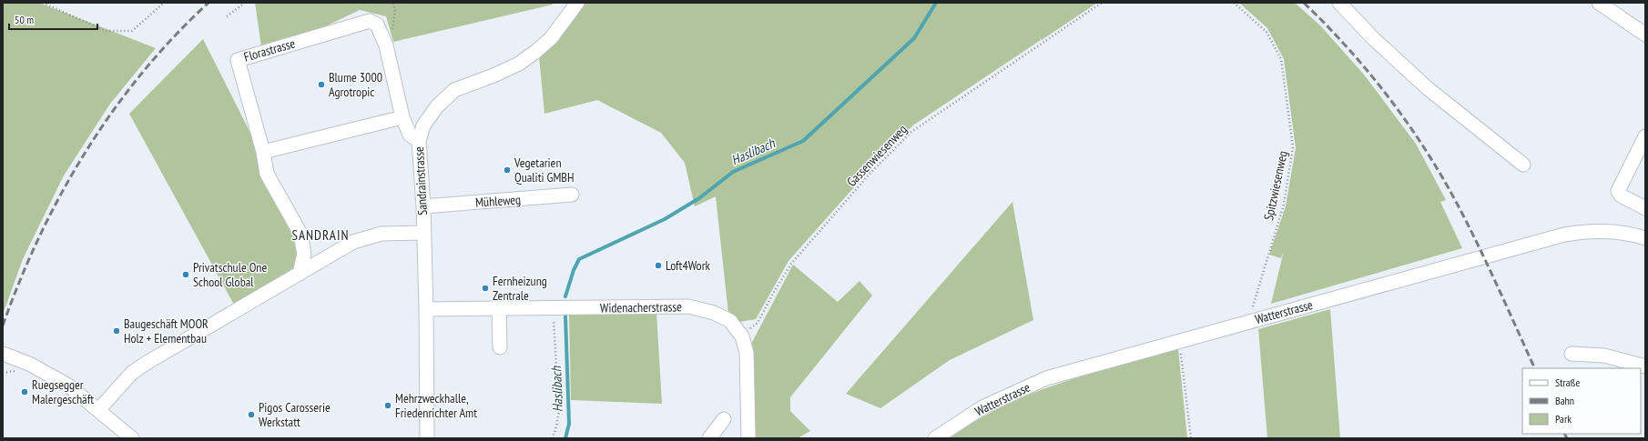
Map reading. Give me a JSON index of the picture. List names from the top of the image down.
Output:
{
  "streets": {
    "street": [
      "Florastrasse",
      "Sandrainstrasse",
      "Mühleweg",
      "Widenacherstrasse",
      "Watterstrasse"
    ],
    "path": ["Gassenwiesenweg", "Spitzwiesenweg"]
  },
  "crossings": [
    ["Florastrasse", "Sandrainstrasse"],
    ["Gassenwiesenweg", "Widenacherstrasse"],
    ["Sandrainstrasse", "Mühleweg"],
    ["Sandrainstrasse", "Widenacherstrasse"],
    ["Spitzwiesenweg", "Watterstrasse"]
  ],
  "districts": ["SANDRAIN"],
  "water": ["Haslibach"],
  "places": [
    "Blume 3000 Agrotropic",
    "Vegetarien Qualiti GMBH",
    "Loft4Work",
    "Privatschule One School Global",
    "Fernheizung Zentrale",
    "Baugeschäft MOOR Holz + Elementbau",
    "Ruegsegger Malergeschäft",
    "Mehrzweckhalle, Friedenrichter Amt",
    "Pigos Carosserie Werkstatt"
  ],
  "legend": ["Straße", "Bahn", "Park"],
  "scale_bar": "50 m"
}
